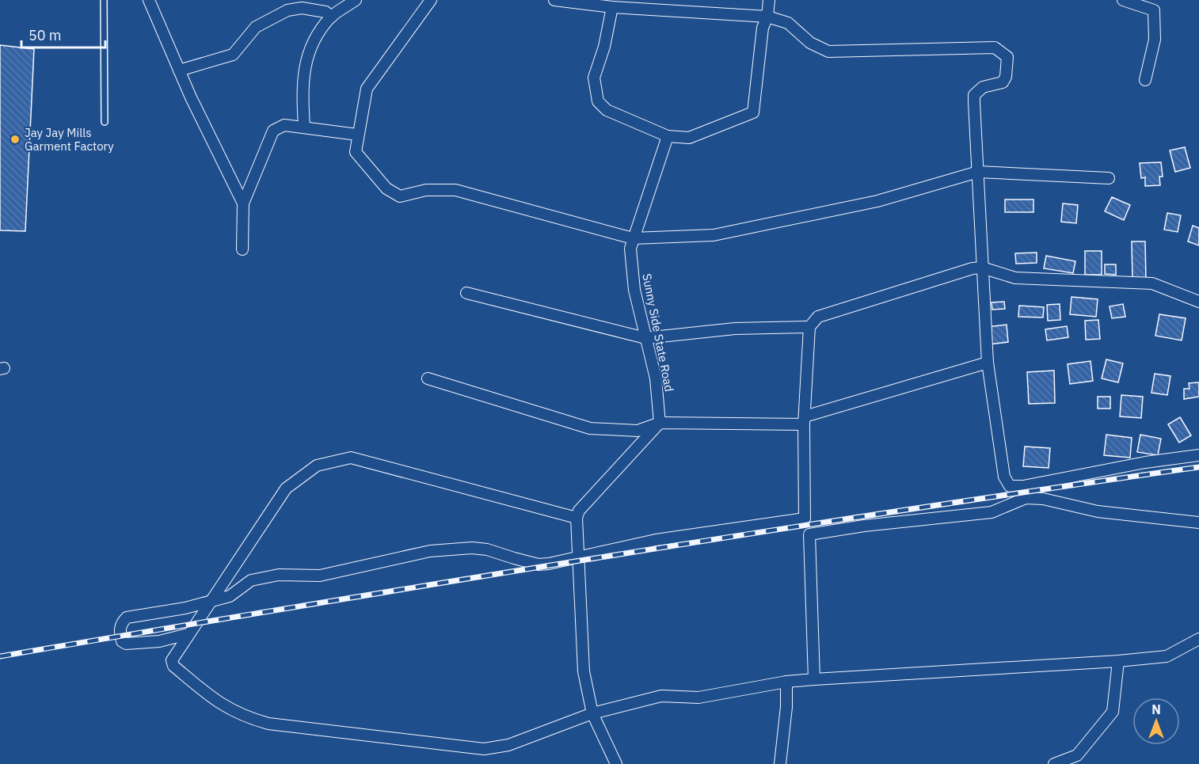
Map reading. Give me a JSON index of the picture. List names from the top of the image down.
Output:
{
  "streets": {
    "street": ["Sunny Side State Road"]
  },
  "places": ["Jay Jay Mills Garment Factory"],
  "scale_bar": "50 m",
  "north": "top"
}
